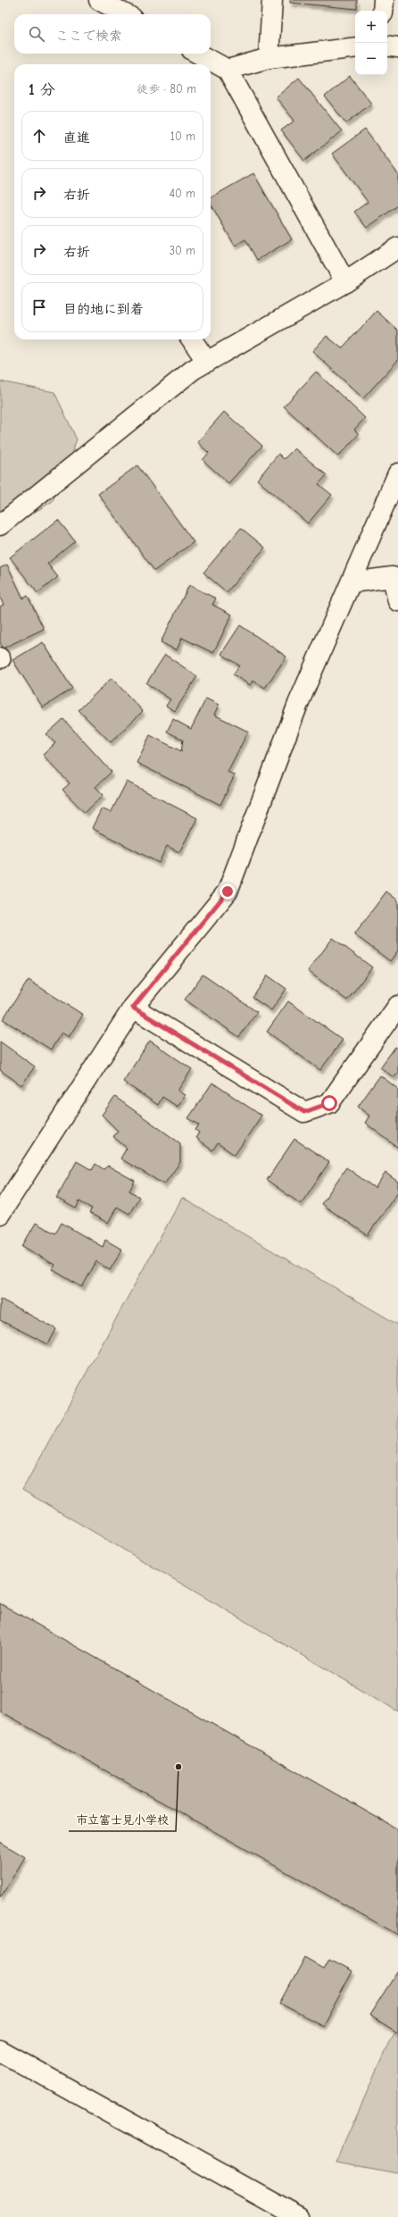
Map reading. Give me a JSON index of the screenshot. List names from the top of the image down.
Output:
{
  "places": ["市立富士見小学校"],
  "page": {
    "map_buttons": ["+", "−"],
    "search": "ここで検索",
    "heading": ["1 分", "徒歩 · 80 m"],
    "list": [
      ["直進", "10 m"],
      ["右折", "40 m"],
      ["右折", "30 m"],
      "目的地に到着"
    ]
  }
}
